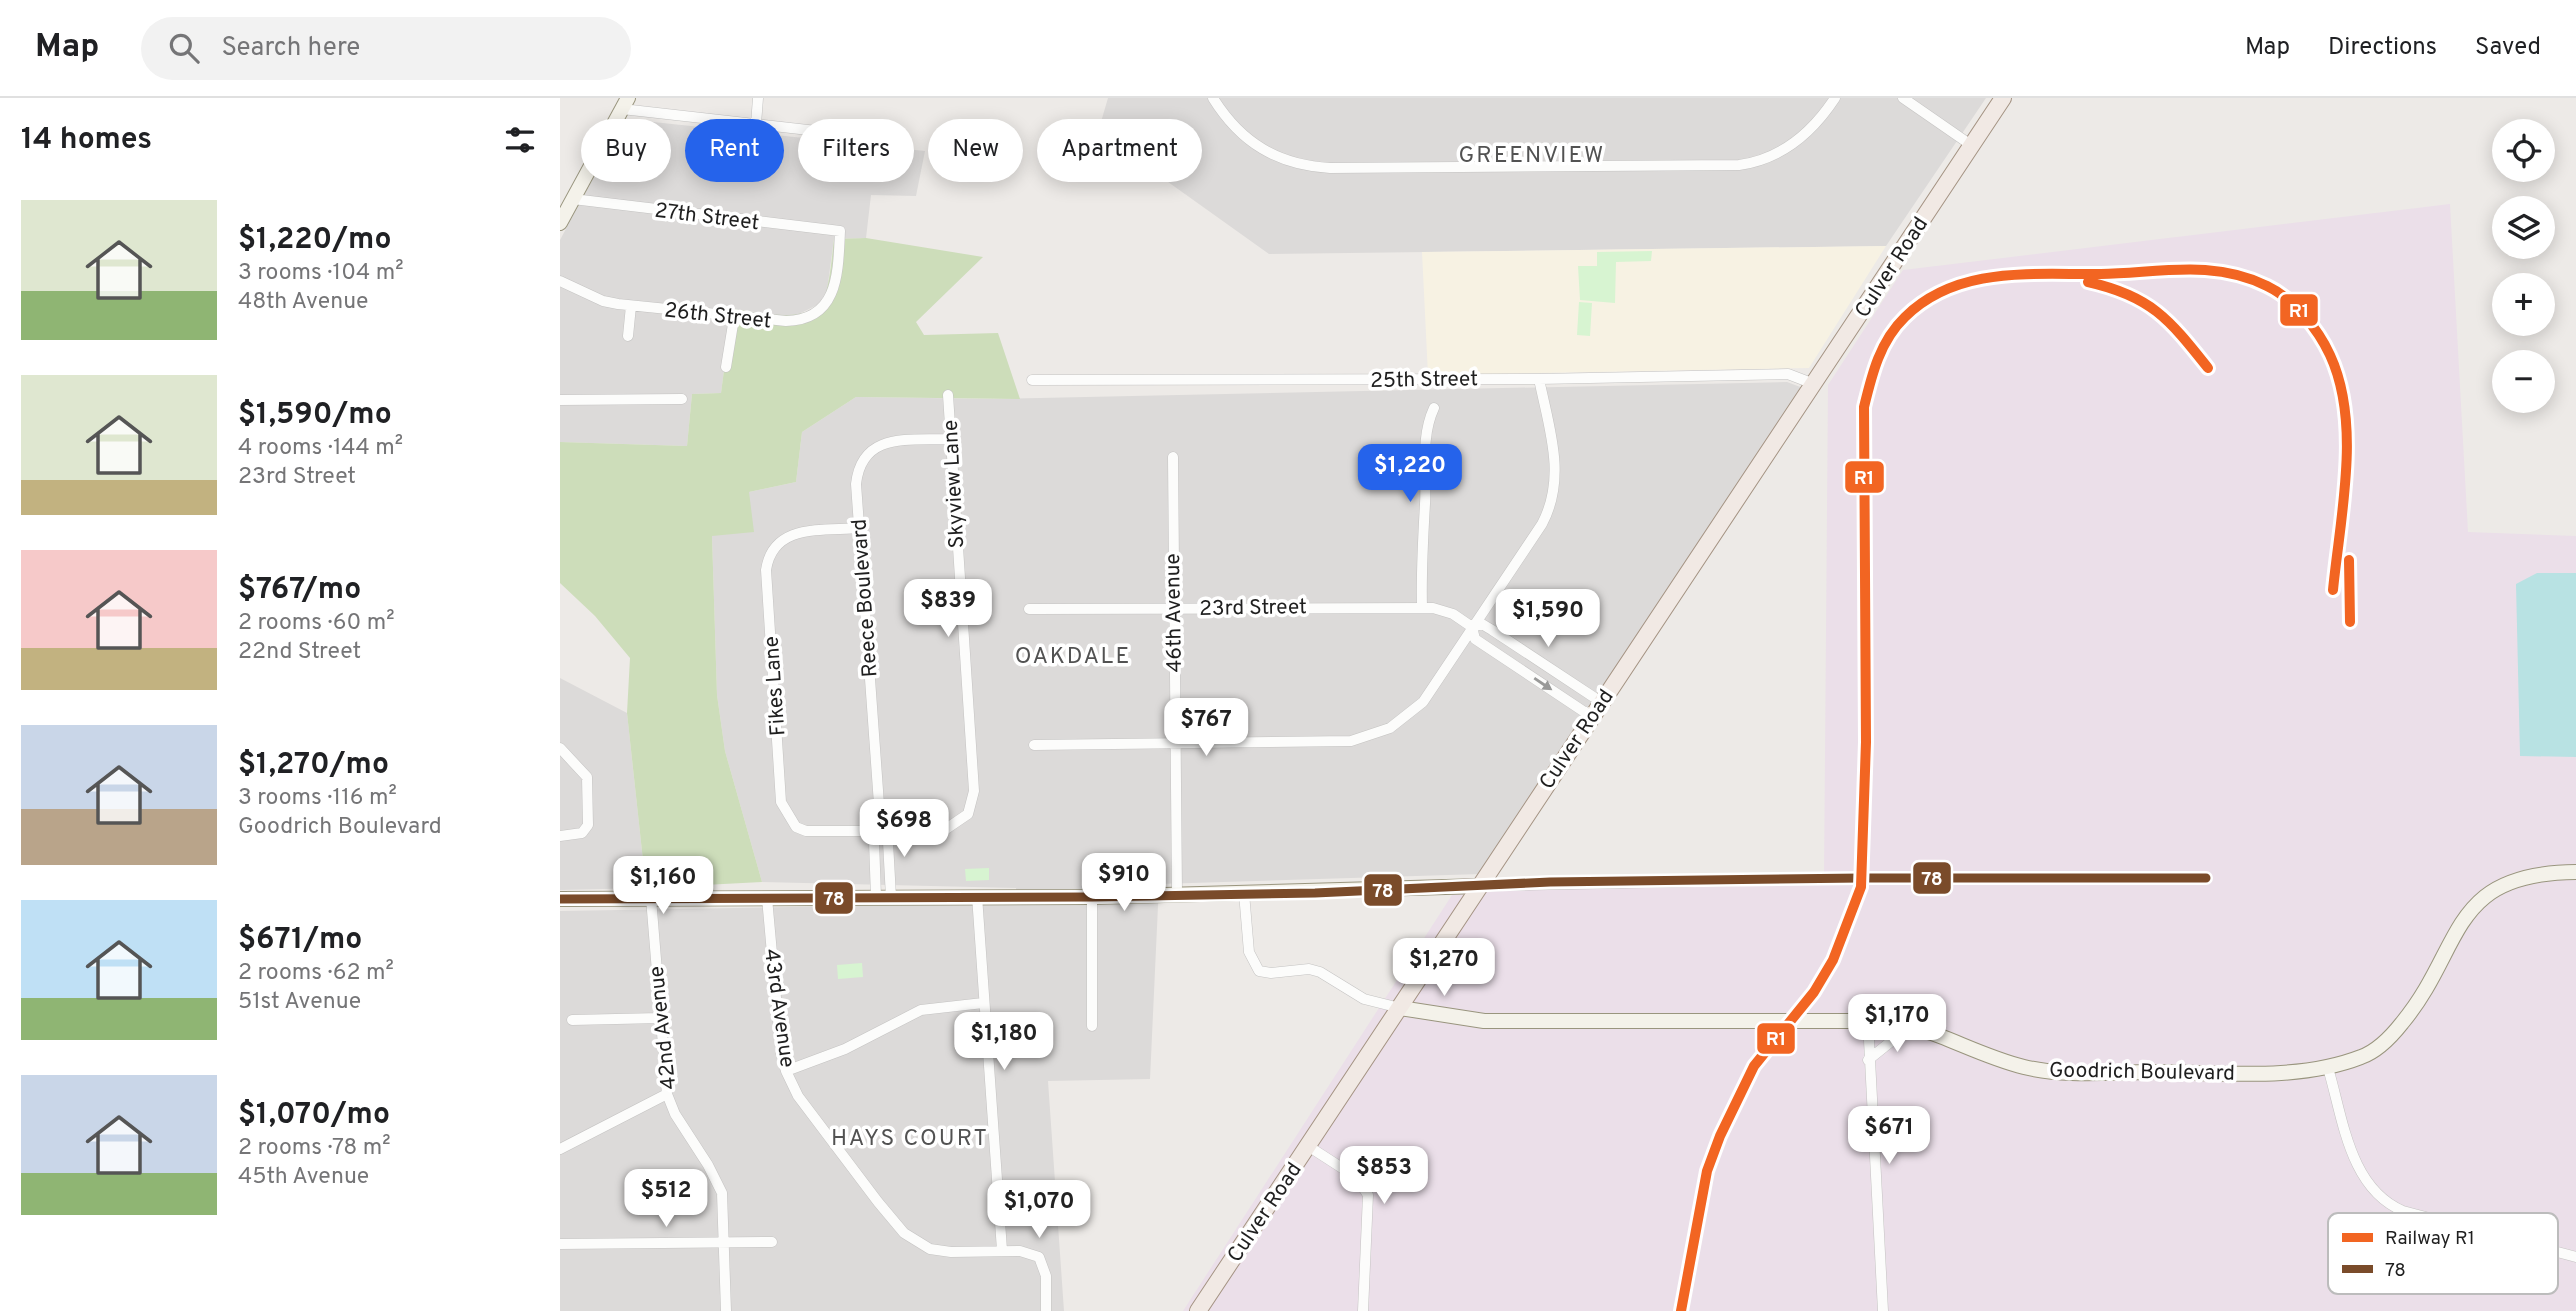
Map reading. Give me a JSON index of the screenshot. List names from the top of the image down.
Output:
{
  "streets": {
    "main road": ["Culver Road"],
    "street": [
      "27th Street",
      "26th Street",
      "25th Street",
      "Skyview Lane",
      "Reece Boulevard",
      "23rd Street",
      "46th Avenue",
      "Fikes Lane",
      "43rd Avenue",
      "42nd Avenue",
      "Goodrich Boulevard"
    ]
  },
  "crossings": [
    ["27th Street", "26th Street"],
    ["Culver Road", "25th Street"],
    ["Culver Road", "23rd Street"],
    ["Culver Road", "Goodrich Boulevard"],
    ["Skyview Lane", "Reece Boulevard"],
    ["Skyview Lane", "Fikes Lane"],
    ["Reece Boulevard", "Fikes Lane"],
    ["23rd Street", "46th Avenue"]
  ],
  "districts": ["GREENVIEW", "OAKDALE", "HAYS COURT"],
  "lines": ["rail line R1", "transit line 78"],
  "legend": ["Railway R1", "78"],
  "page": {
    "header": "Map",
    "search": "Search here",
    "nav": ["Map", "Directions", "Saved"],
    "heading": "14 homes",
    "map_buttons": ["+", "−"],
    "chip": [
      "Buy",
      "Rent",
      "Filters",
      "New",
      "Apartment"
    ],
    "list": [
      {
        "name": "$1,220/mo",
        "note": "3 rooms · 104 m² · 48th Avenue"
      },
      {
        "name": "$1,590/mo",
        "note": "4 rooms · 144 m² · 23rd Street"
      },
      {
        "name": "$767/mo",
        "note": "2 rooms · 60 m² · 22nd Street"
      },
      {
        "name": "$1,270/mo",
        "note": "3 rooms · 116 m² · Goodrich Boulevard"
      },
      {
        "name": "$671/mo",
        "note": "2 rooms · 62 m² · 51st Avenue"
      },
      {
        "name": "$1,070/mo",
        "note": "2 rooms · 78 m² · 45th Avenue"
      }
    ],
    "price": [
      "$1,220",
      "$839",
      "$1,590",
      "$767",
      "$698",
      "$910",
      "$1,160",
      "$1,270",
      "$1,170",
      "$1,180",
      "$671",
      "$853",
      "$512",
      "$1,070"
    ]
  }
}
